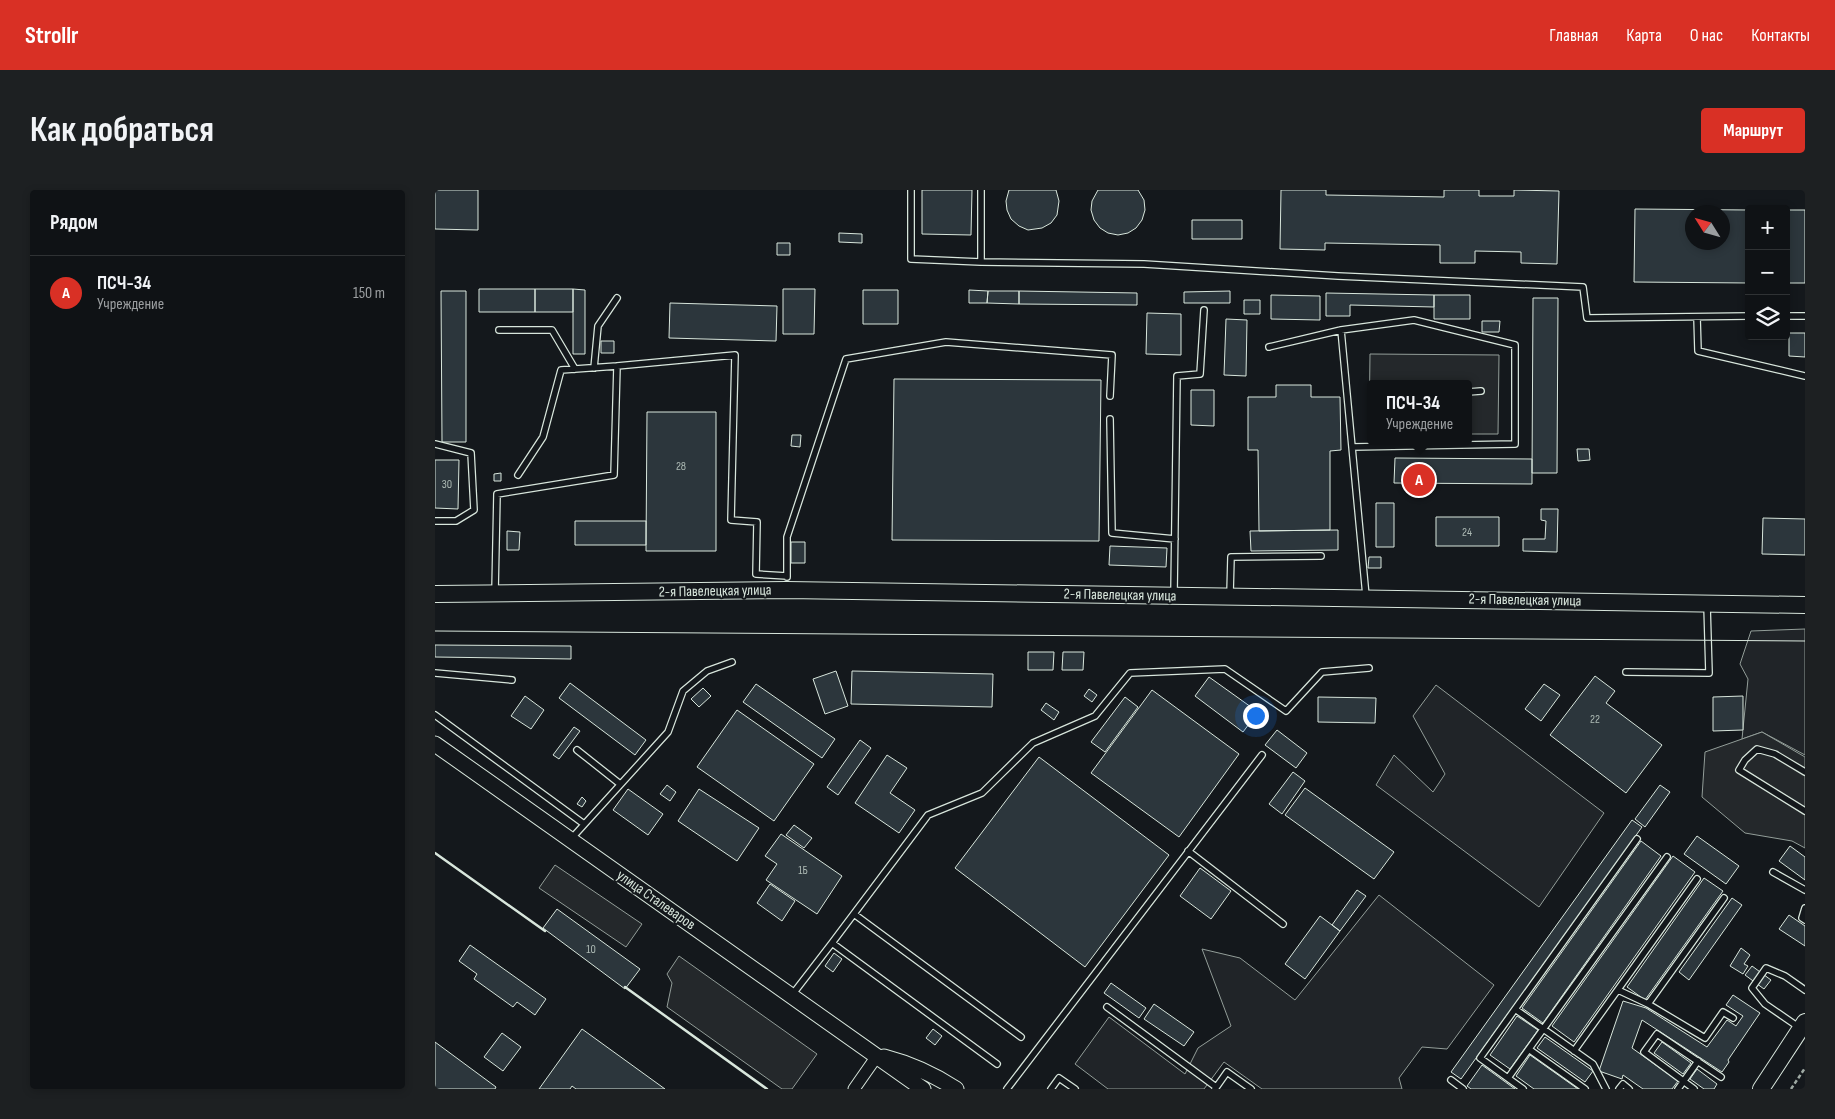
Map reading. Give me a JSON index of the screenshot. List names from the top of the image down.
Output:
{
  "streets": {
    "main road": ["2-я Павелецкая улица"],
    "street": ["улица Сталеваров"]
  },
  "house_numbers": [
    "28",
    "30",
    "24",
    "22",
    "1Б",
    "10"
  ],
  "north": "top left",
  "page": {
    "header": "Strollr",
    "nav": [
      "Главная",
      "Карта",
      "О нас",
      "Контакты"
    ],
    "buttons": "Маршрут",
    "title": "Как добраться",
    "heading": "Рядом",
    "map_buttons": ["+", "−"],
    "list": [
      {
        "mark": "A",
        "name": "ПСЧ-34",
        "note": "Учреждение",
        "value": "150 m"
      }
    ],
    "popup": ["ПСЧ-34", "Учреждение"],
    "pins": "A"
  }
}
